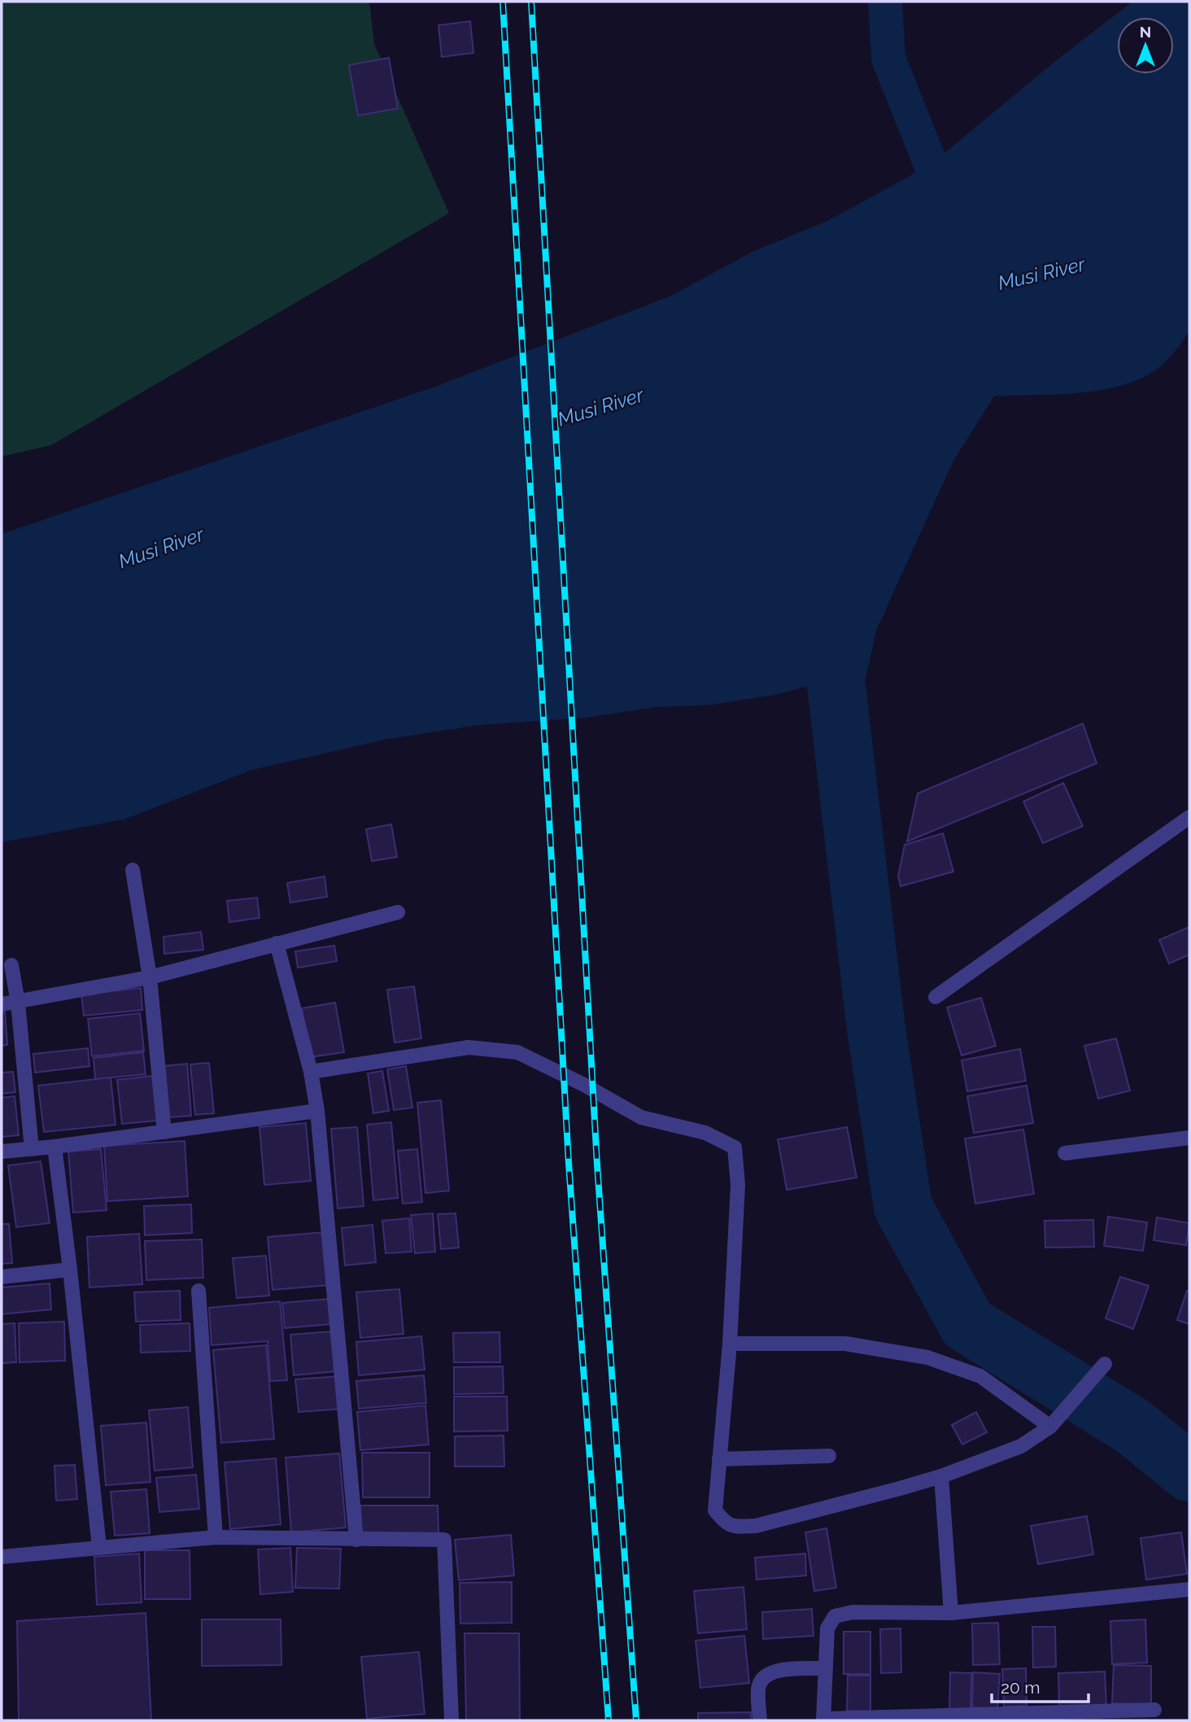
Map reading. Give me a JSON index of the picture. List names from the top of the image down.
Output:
{
  "water": ["Musi River"],
  "scale_bar": "20 m",
  "north": "top"
}
